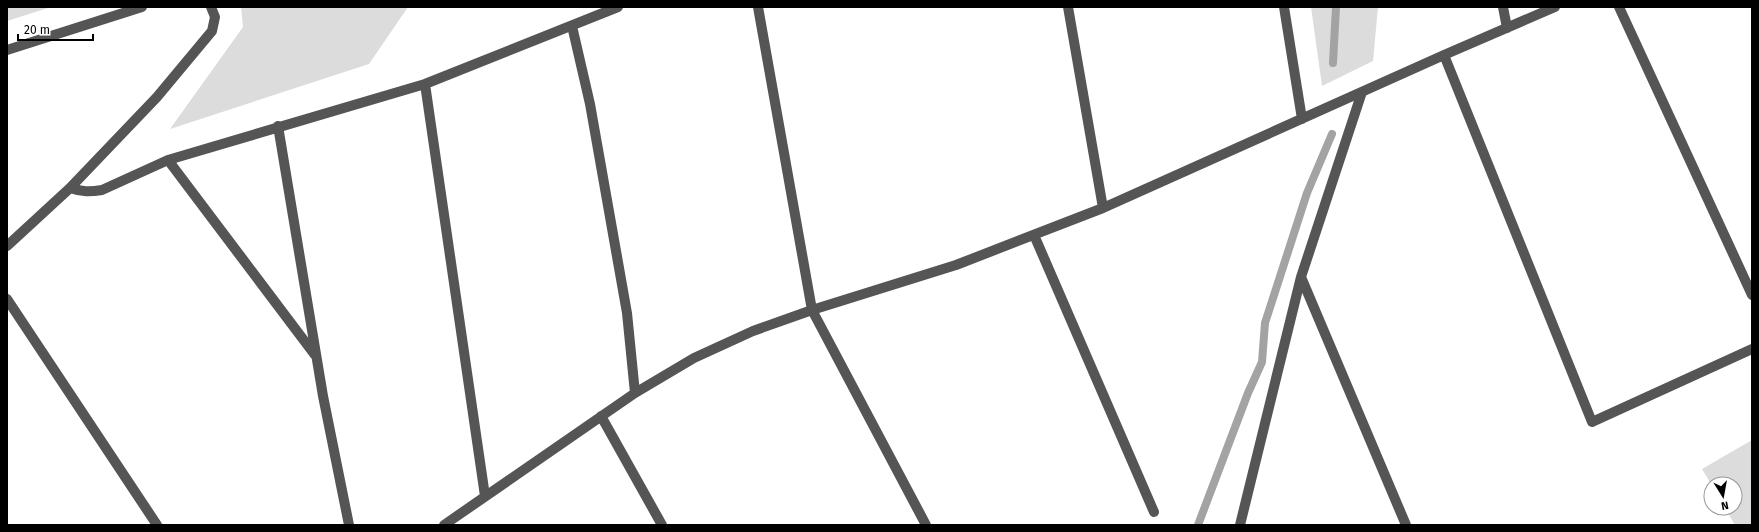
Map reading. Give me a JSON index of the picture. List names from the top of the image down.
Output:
{
  "scale_bar": "20 m",
  "north": "bottom"
}
